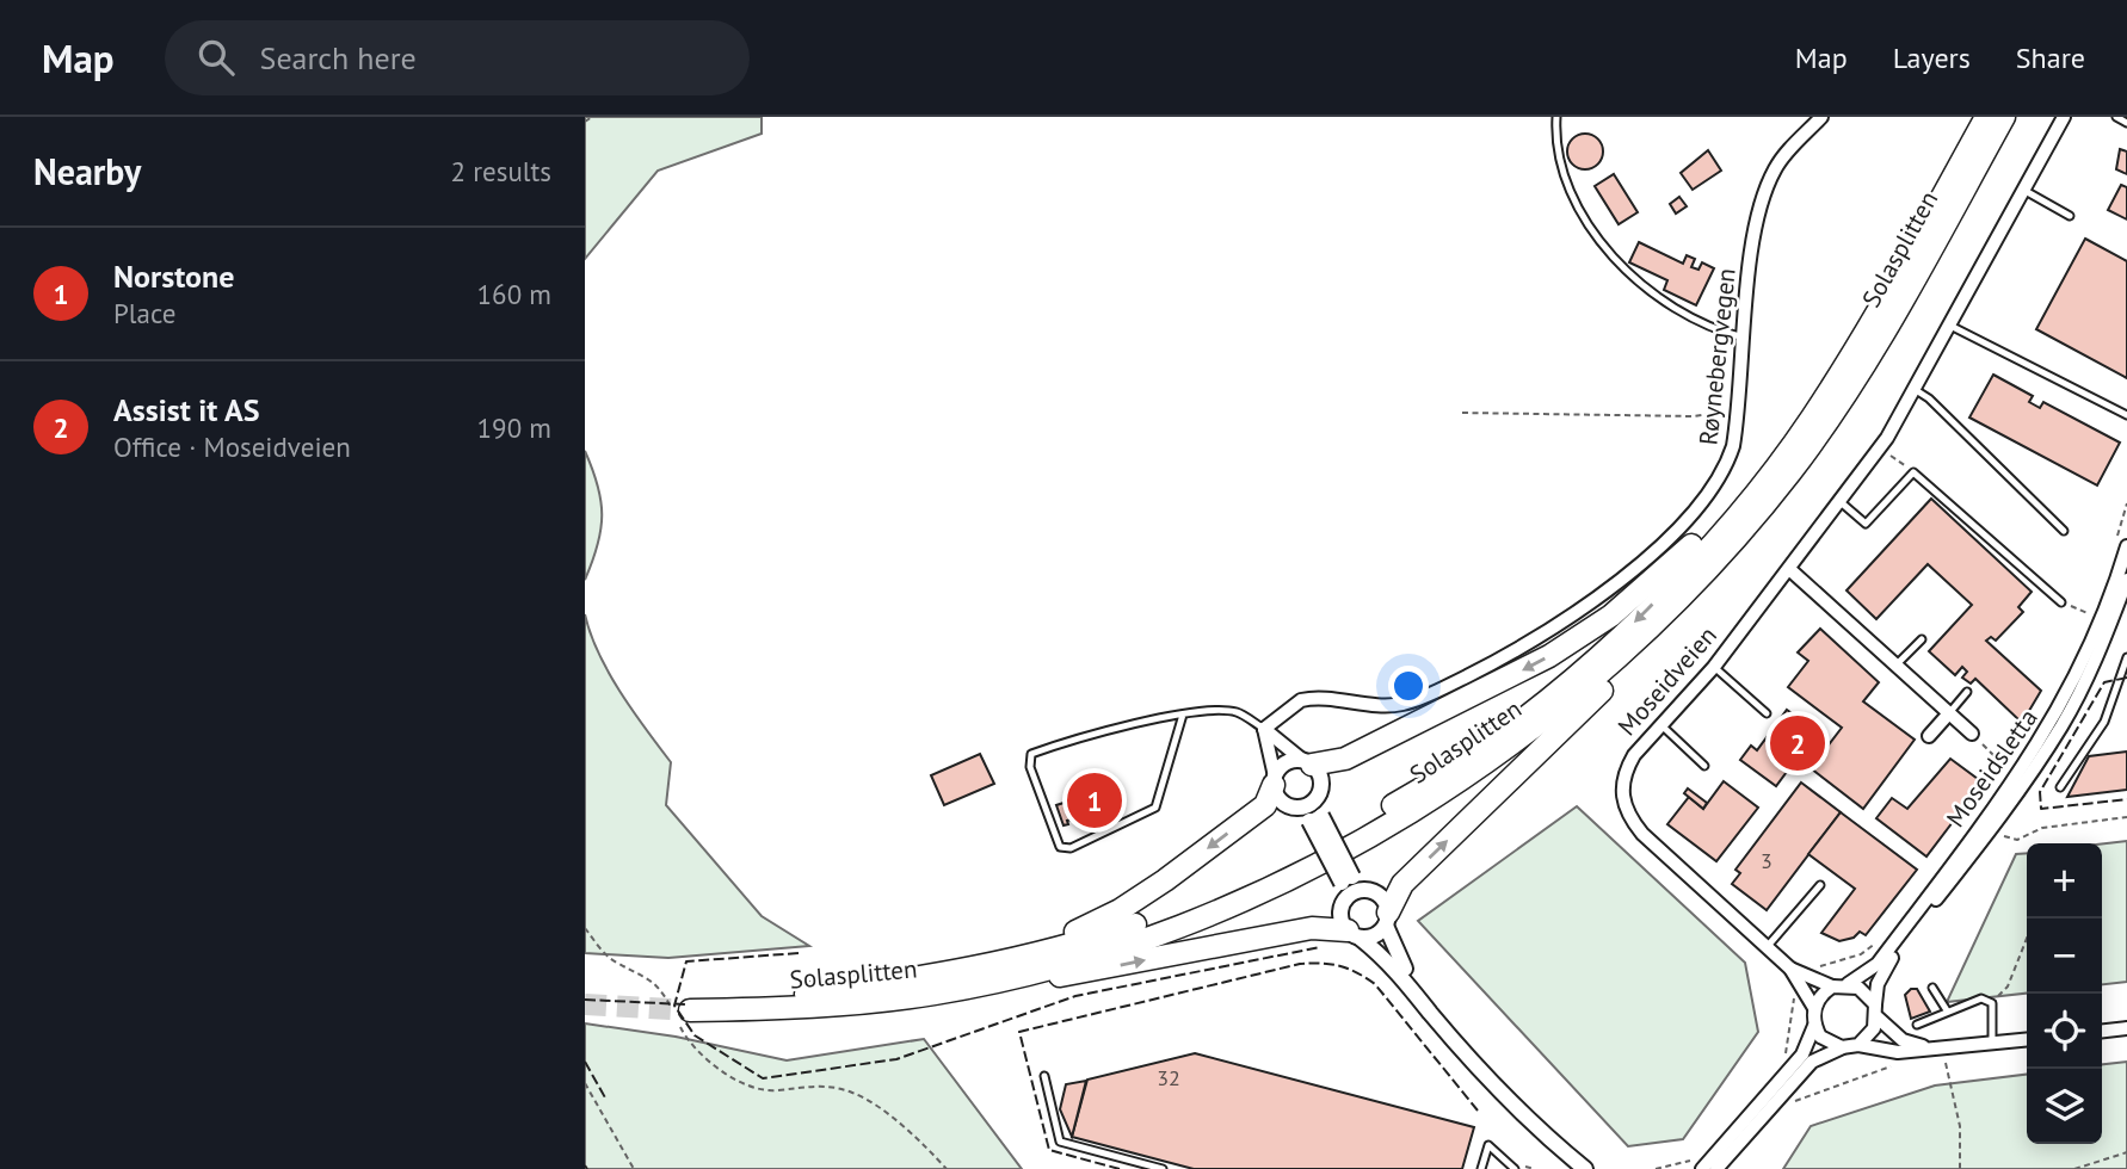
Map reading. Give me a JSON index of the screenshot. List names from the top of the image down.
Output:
{
  "streets": {
    "highway": ["Solasplitten"],
    "street": ["Røynebergvegen", "Moseidveien", "Moseidsletta"]
  },
  "house_numbers": ["3", "32"],
  "page": {
    "header": "Map",
    "search": "Search here",
    "nav": ["Map", "Layers", "Share"],
    "heading": ["Nearby", "2 results"],
    "list": [
      {
        "mark": "1",
        "name": "Norstone",
        "note": "Place",
        "value": "160 m"
      },
      {
        "mark": "2",
        "name": "Assist it AS",
        "note": "Office · Moseidveien",
        "value": "190 m"
      }
    ],
    "pins": ["2", "1"],
    "map_buttons": ["+", "−"]
  }
}
